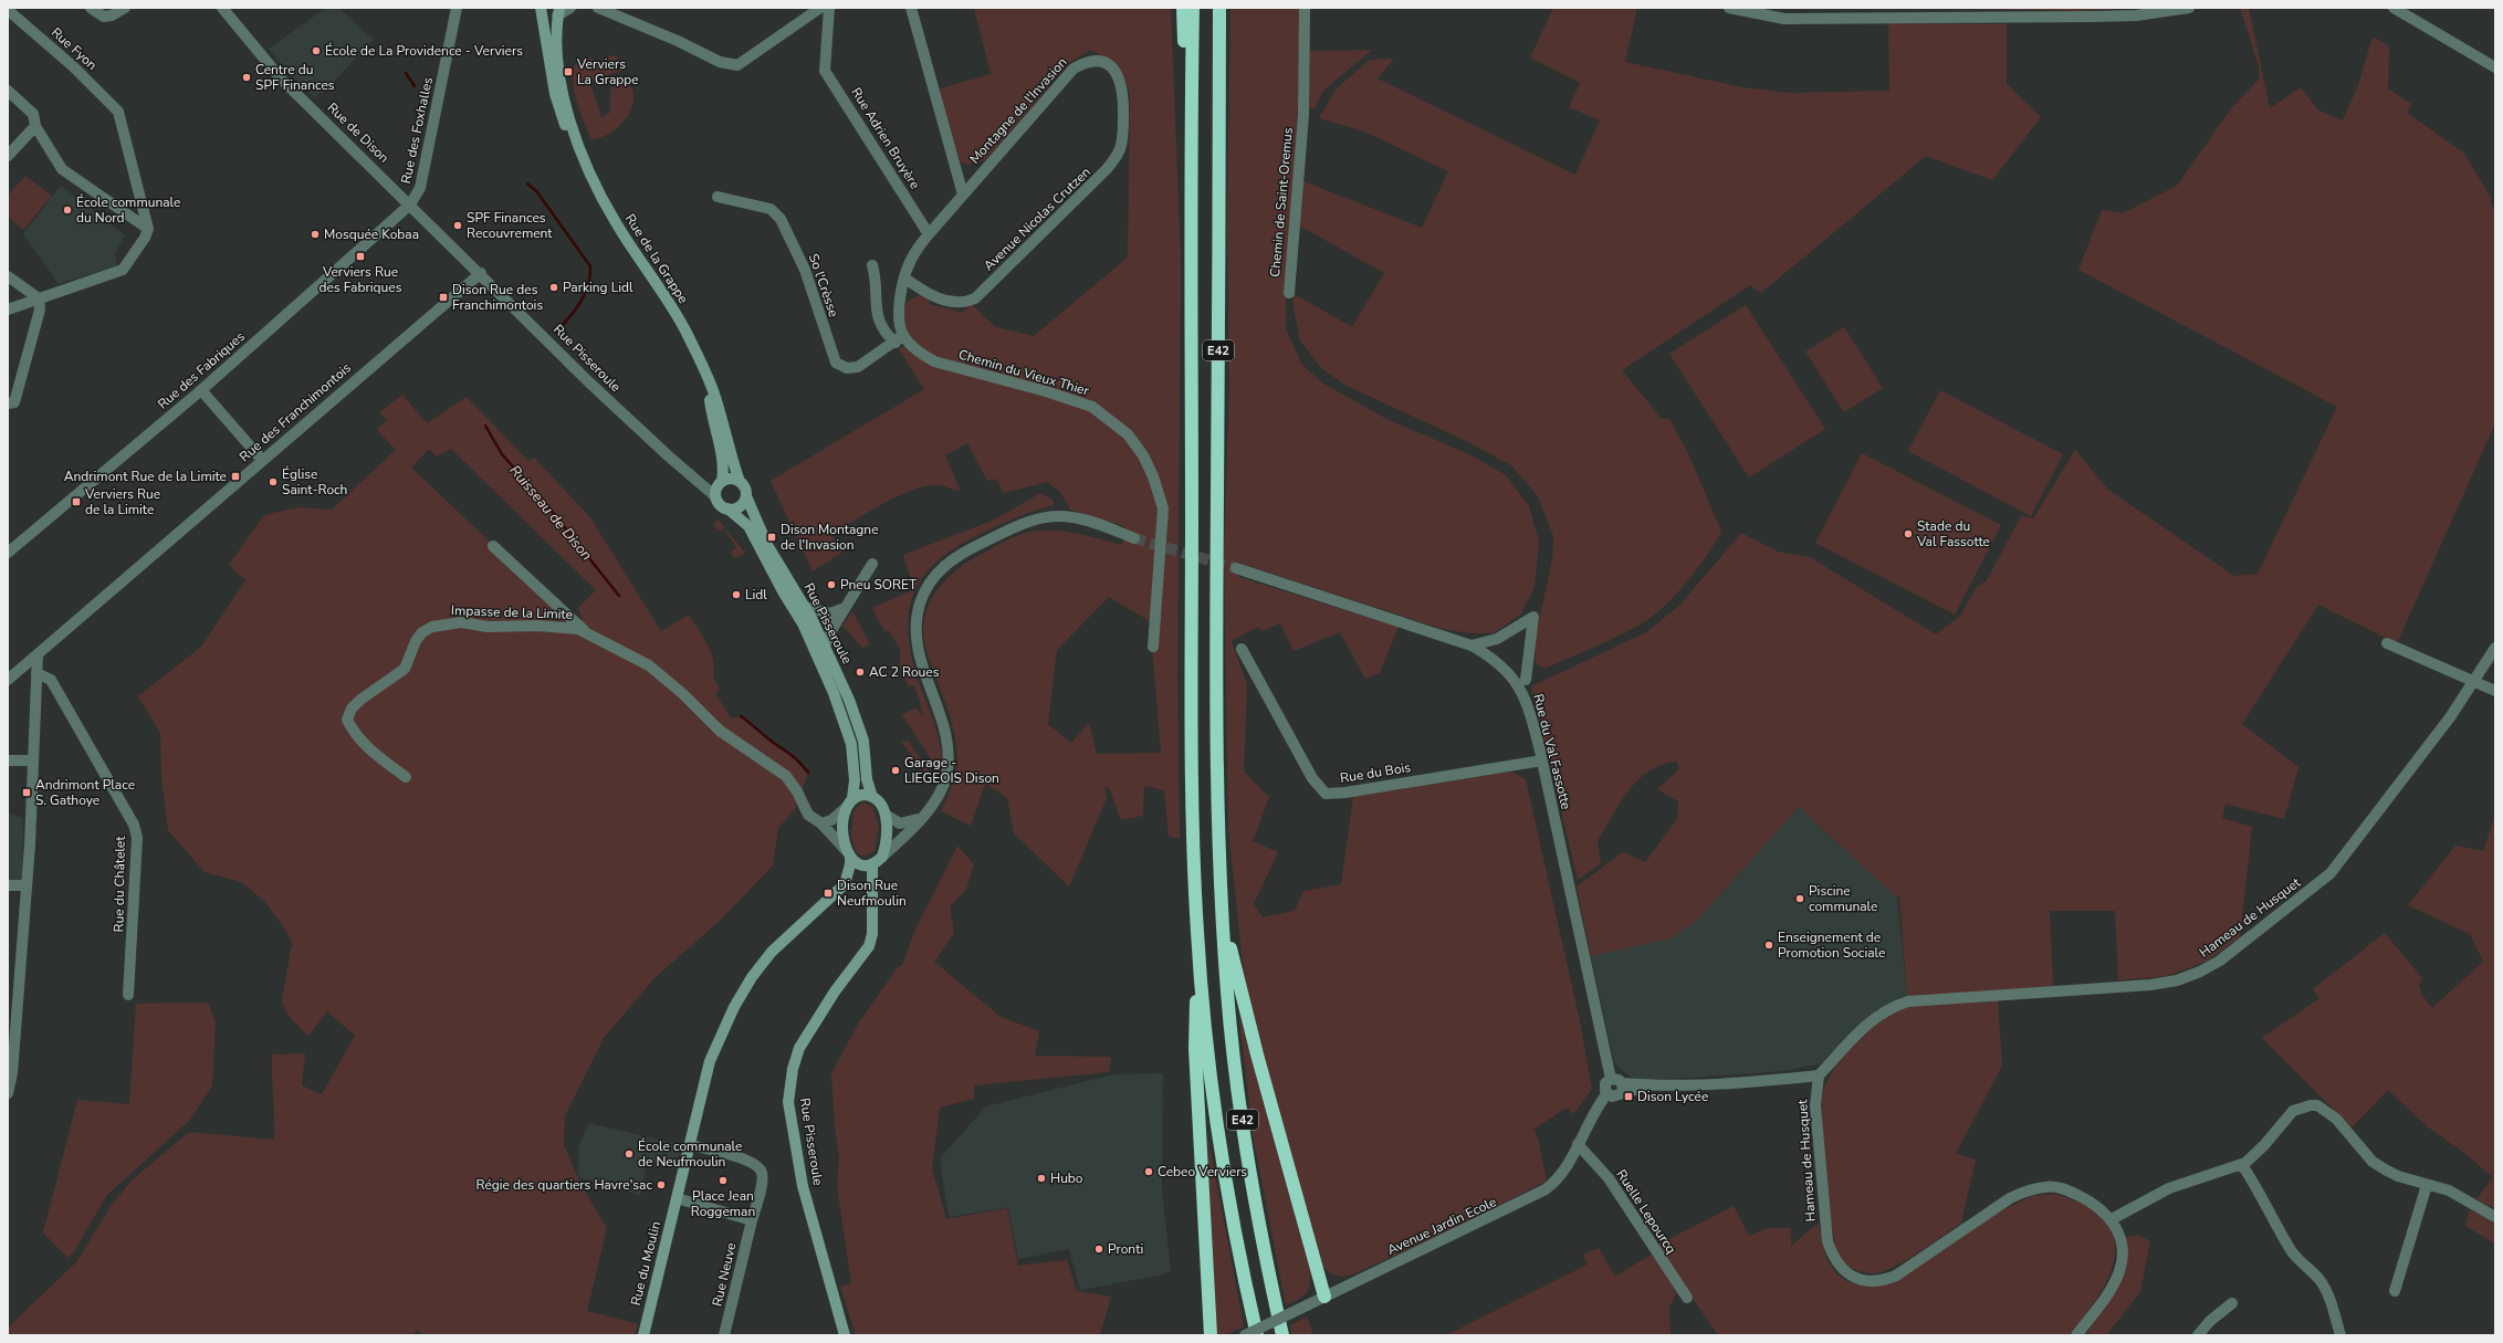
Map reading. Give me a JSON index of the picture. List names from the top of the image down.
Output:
{
  "streets": {
    "highway": ["E42"],
    "main road": ["Rue de la Grappe", "Rue Pisseroule", "Rue du Moulin"],
    "street": [
      "Rue Fyon",
      "Montagne de l'Invasion",
      "Rue des Foxhalles",
      "Rue de Dison",
      "Rue Adrien Bruyère",
      "Chemin de Saint-Oremus",
      "Avenue Nicolas Crutzen",
      "So l'Crèsse",
      "Rue des Fabriques",
      "Chemin du Vieux Thier",
      "Rue des Franchimontois",
      "Impasse de la Limite",
      "Rue du Val Fassotte",
      "Rue du Bois",
      "Rue du Châtelet",
      "Hameau de Husquet",
      "Ruelle Lepourcq",
      "Avenue Jardin Ecole",
      "Rue Neuve"
    ]
  },
  "crossings": [
    ["Montagne de l'Invasion", "Rue Adrien Bruyère"],
    ["Montagne de l'Invasion", "Avenue Nicolas Crutzen"],
    ["Montagne de l'Invasion", "So l'Crèsse"],
    ["Montagne de l'Invasion", "Chemin du Vieux Thier"],
    ["Rue des Foxhalles", "Rue de Dison"],
    ["Rue des Foxhalles", "Rue des Fabriques"],
    ["Rue de Dison", "Rue Pisseroule"],
    ["Rue de Dison", "Rue des Fabriques"],
    ["Rue de Dison", "Rue des Franchimontois"],
    ["Rue de la Grappe", "Rue Pisseroule"],
    ["So l'Crèsse", "Chemin du Vieux Thier"],
    ["Rue Pisseroule", "Rue des Franchimontois"],
    ["Rue Pisseroule", "Impasse de la Limite"],
    ["Rue du Val Fassotte", "Rue du Bois"],
    ["Rue du Val Fassotte", "Avenue Jardin Ecole"],
    ["Ruelle Lepourcq", "Avenue Jardin Ecole"]
  ],
  "water": ["Ruisseau de Dison"],
  "places": {
    "other": [
      "École de La Providence - Verviers",
      "Centre du SPF Finances",
      "École communale du Nord",
      "SPF Finances Recouvrement",
      "Mosquée Kobaa",
      "Parking Lidl",
      "Église Saint-Roch",
      "Stade du Val Fassotte",
      "Pneu SORET",
      "Lidl",
      "AC 2 Roues",
      "Garage - LIEGEOIS Dison",
      "Piscine communale",
      "Enseignement de Promotion Sociale",
      "École communale de Neufmoulin",
      "Cebeo Verviers",
      "Hubo",
      "Place Jean Roggeman",
      "Régie des quartiers Havre'sac",
      "Pronti"
    ],
    "transit": [
      "Verviers La Grappe",
      "Verviers Rue des Fabriques",
      "Dison Rue des Franchimontois",
      "Andrimont Rue de la Limite",
      "Verviers Rue de la Limite",
      "Dison Montagne de l'Invasion",
      "Andrimont Place S. Gathoye",
      "Dison Rue Neufmoulin",
      "Dison Lycée"
    ]
  }
}
